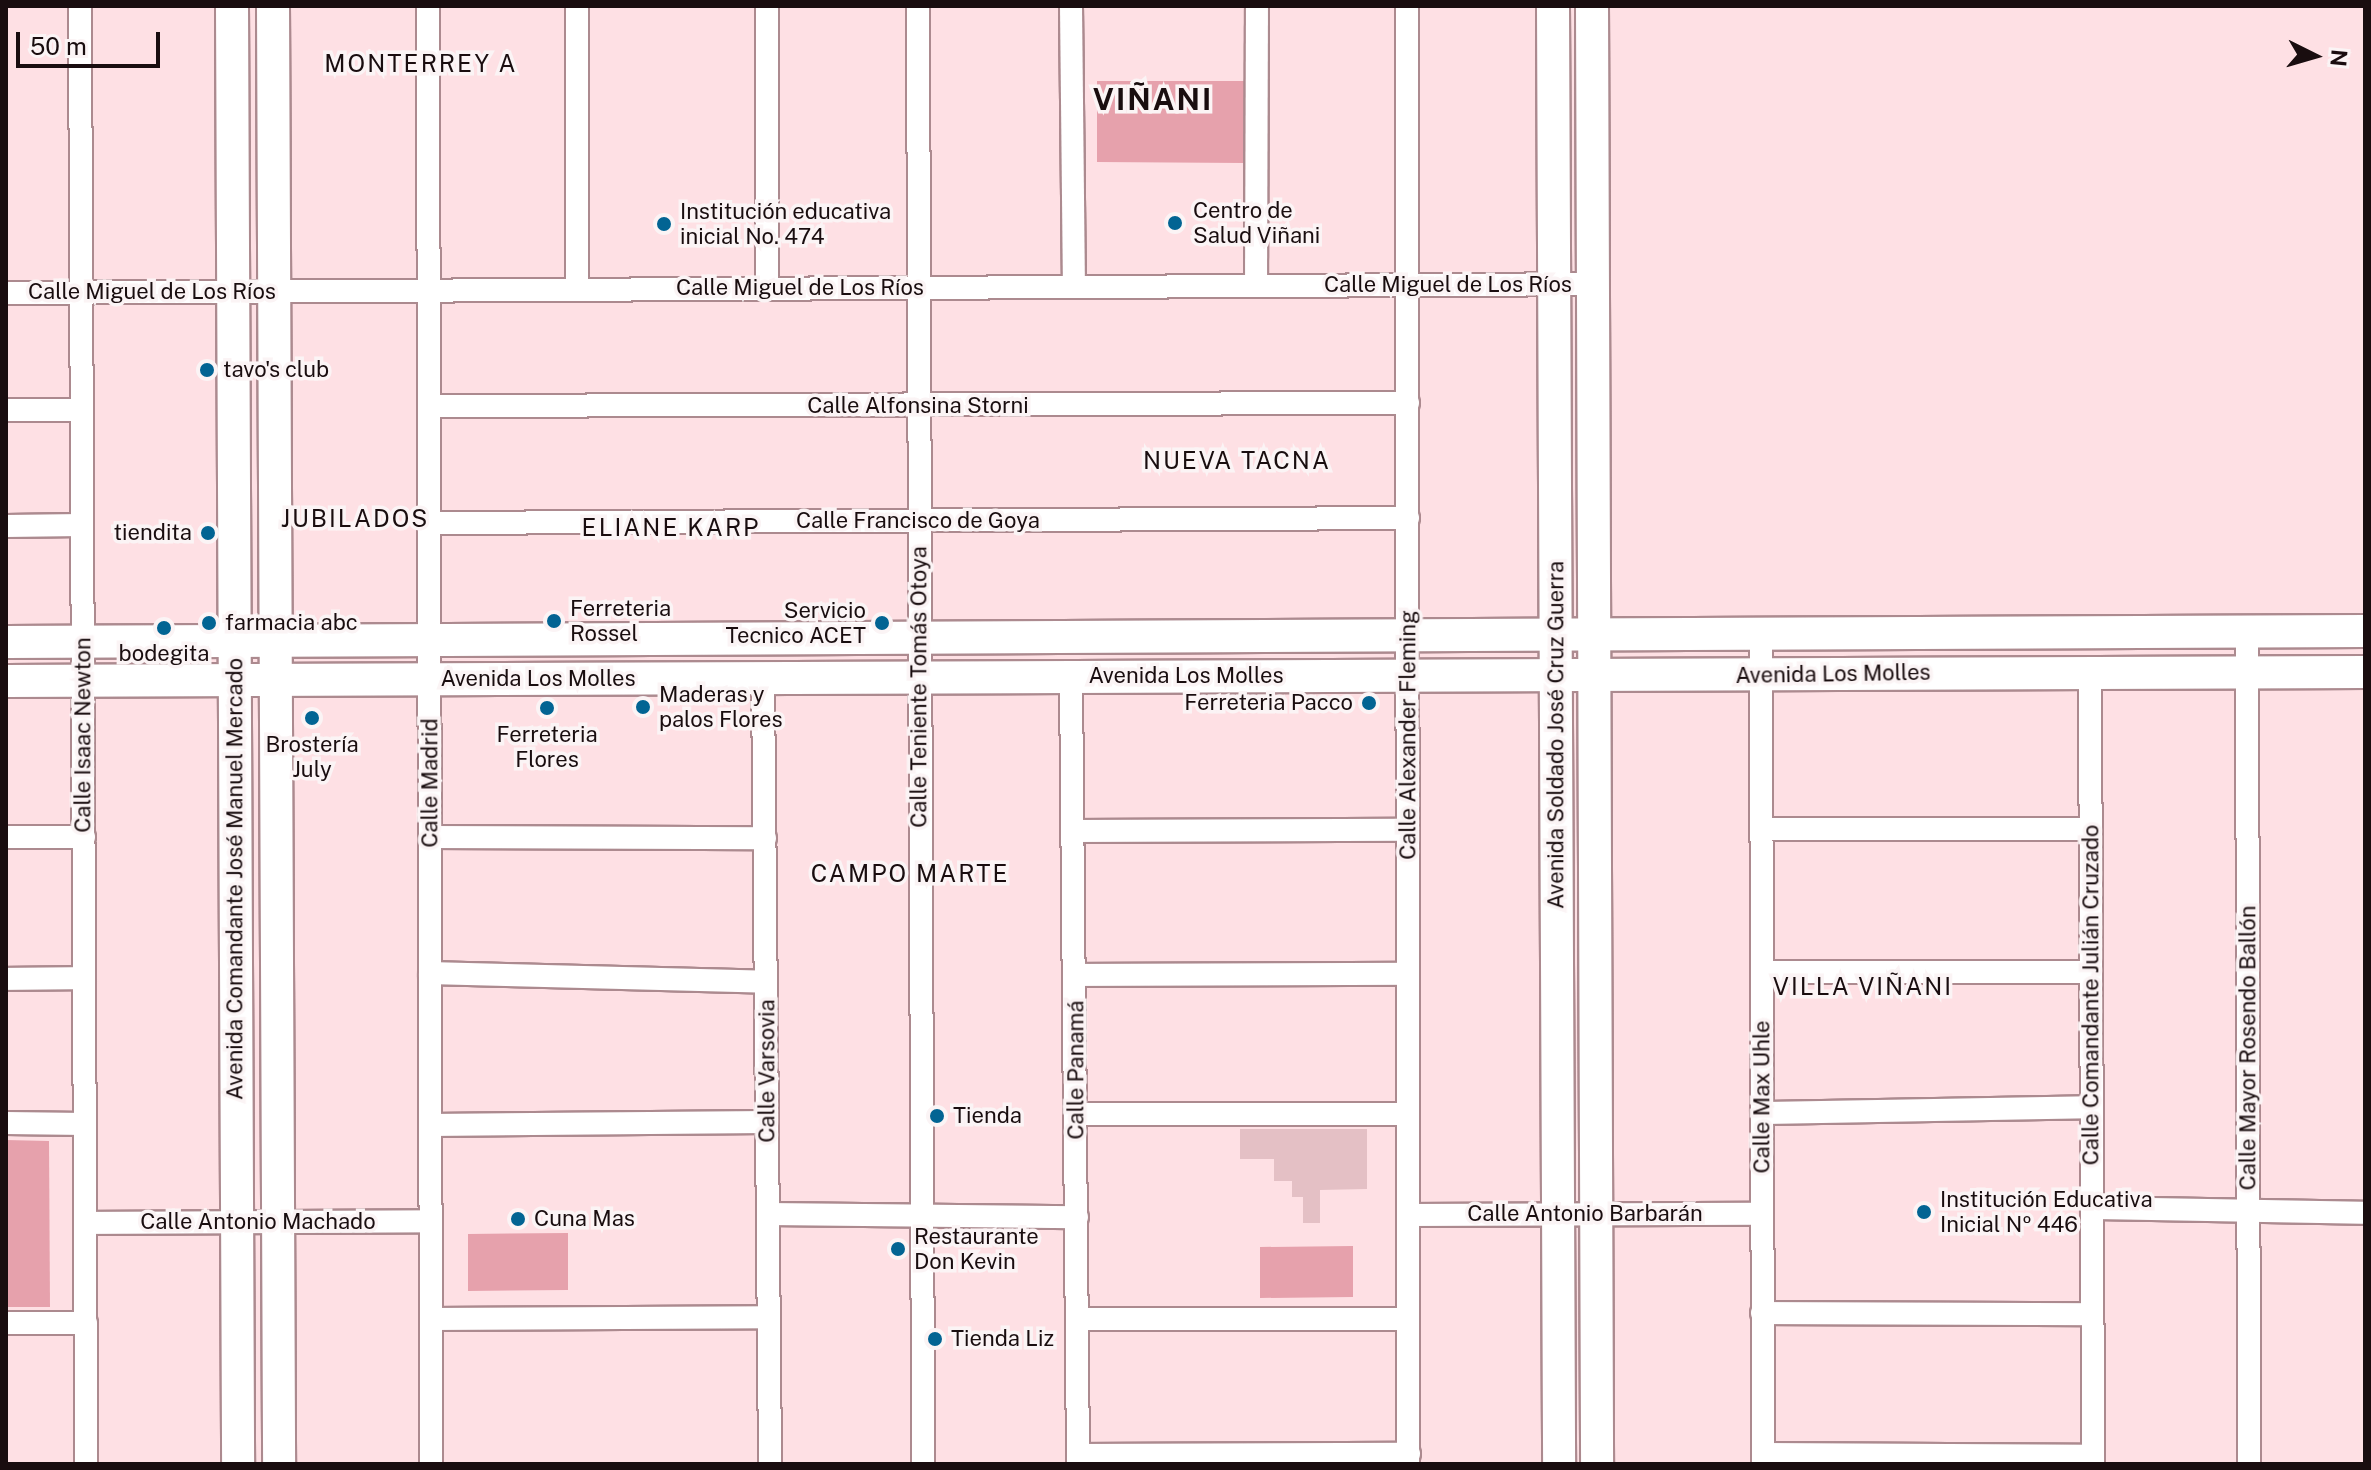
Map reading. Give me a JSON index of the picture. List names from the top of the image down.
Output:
{
  "streets": {
    "street": [
      "Calle Miguel de Los Ríos",
      "Calle Alfonsina Storni",
      "Calle Francisco de Goya",
      "Avenida Los Molles",
      "Calle Teniente Tomás Otoya",
      "Calle Isaac Newton",
      "Calle Alexander Fleming",
      "Avenida Soldado José Cruz Guerra",
      "Calle Madrid",
      "Avenida Comandante José Manuel Mercado",
      "Calle Comandante Julián Cruzado",
      "Calle Mayor Rosendo Ballón",
      "Calle Panamá",
      "Calle Varsovia",
      "Calle Max Uhle",
      "Calle Antonio Barbarán",
      "Calle Antonio Machado"
    ]
  },
  "crossings": [
    ["Calle Miguel de Los Ríos", "Calle Teniente Tomás Otoya"],
    ["Calle Miguel de Los Ríos", "Calle Isaac Newton"],
    ["Calle Miguel de Los Ríos", "Calle Alexander Fleming"],
    ["Calle Miguel de Los Ríos", "Avenida Soldado José Cruz Guerra"],
    ["Calle Miguel de Los Ríos", "Calle Madrid"],
    ["Calle Miguel de Los Ríos", "Avenida Comandante José Manuel Mercado"],
    ["Calle Alfonsina Storni", "Calle Teniente Tomás Otoya"],
    ["Calle Alfonsina Storni", "Calle Alexander Fleming"],
    ["Calle Alfonsina Storni", "Calle Madrid"],
    ["Calle Francisco de Goya", "Calle Teniente Tomás Otoya"],
    ["Calle Francisco de Goya", "Calle Alexander Fleming"],
    ["Calle Francisco de Goya", "Calle Madrid"],
    ["Avenida Los Molles", "Calle Teniente Tomás Otoya"],
    ["Avenida Los Molles", "Calle Isaac Newton"],
    ["Avenida Los Molles", "Calle Alexander Fleming"],
    ["Avenida Los Molles", "Avenida Soldado José Cruz Guerra"],
    ["Avenida Los Molles", "Calle Madrid"],
    ["Avenida Los Molles", "Avenida Comandante José Manuel Mercado"],
    ["Avenida Los Molles", "Calle Comandante Julián Cruzado"],
    ["Avenida Los Molles", "Calle Mayor Rosendo Ballón"],
    ["Avenida Los Molles", "Calle Panamá"],
    ["Avenida Los Molles", "Calle Varsovia"],
    ["Avenida Los Molles", "Calle Max Uhle"],
    ["Calle Isaac Newton", "Calle Antonio Machado"],
    ["Calle Alexander Fleming", "Calle Antonio Barbarán"],
    ["Avenida Soldado José Cruz Guerra", "Calle Antonio Barbarán"],
    ["Calle Madrid", "Calle Antonio Machado"],
    ["Avenida Comandante José Manuel Mercado", "Calle Antonio Machado"],
    ["Calle Max Uhle", "Calle Antonio Barbarán"]
  ],
  "districts": [
    "MONTERREY A",
    "VIÑANI",
    "NUEVA TACNA",
    "JUBILADOS",
    "ELIANE KARP",
    "CAMPO MARTE",
    "VILLA VIÑANI"
  ],
  "places": [
    "Centro de Salud Viñani",
    "Institución educativa inicial No. 474",
    "tavo's club",
    "tiendita",
    "Ferreteria Rossel",
    "farmacia abc",
    "Servicio Tecnico ACET",
    "bodegita",
    "Ferreteria Pacco",
    "Maderas y palos Flores",
    "Ferreteria Flores",
    "Brostería July",
    "Tienda",
    "Institución Educativa Inicial Nº 446",
    "Cuna Mas",
    "Restaurante Don Kevin",
    "Tienda Liz"
  ],
  "scale_bar": "50 m",
  "north": "right"
}
